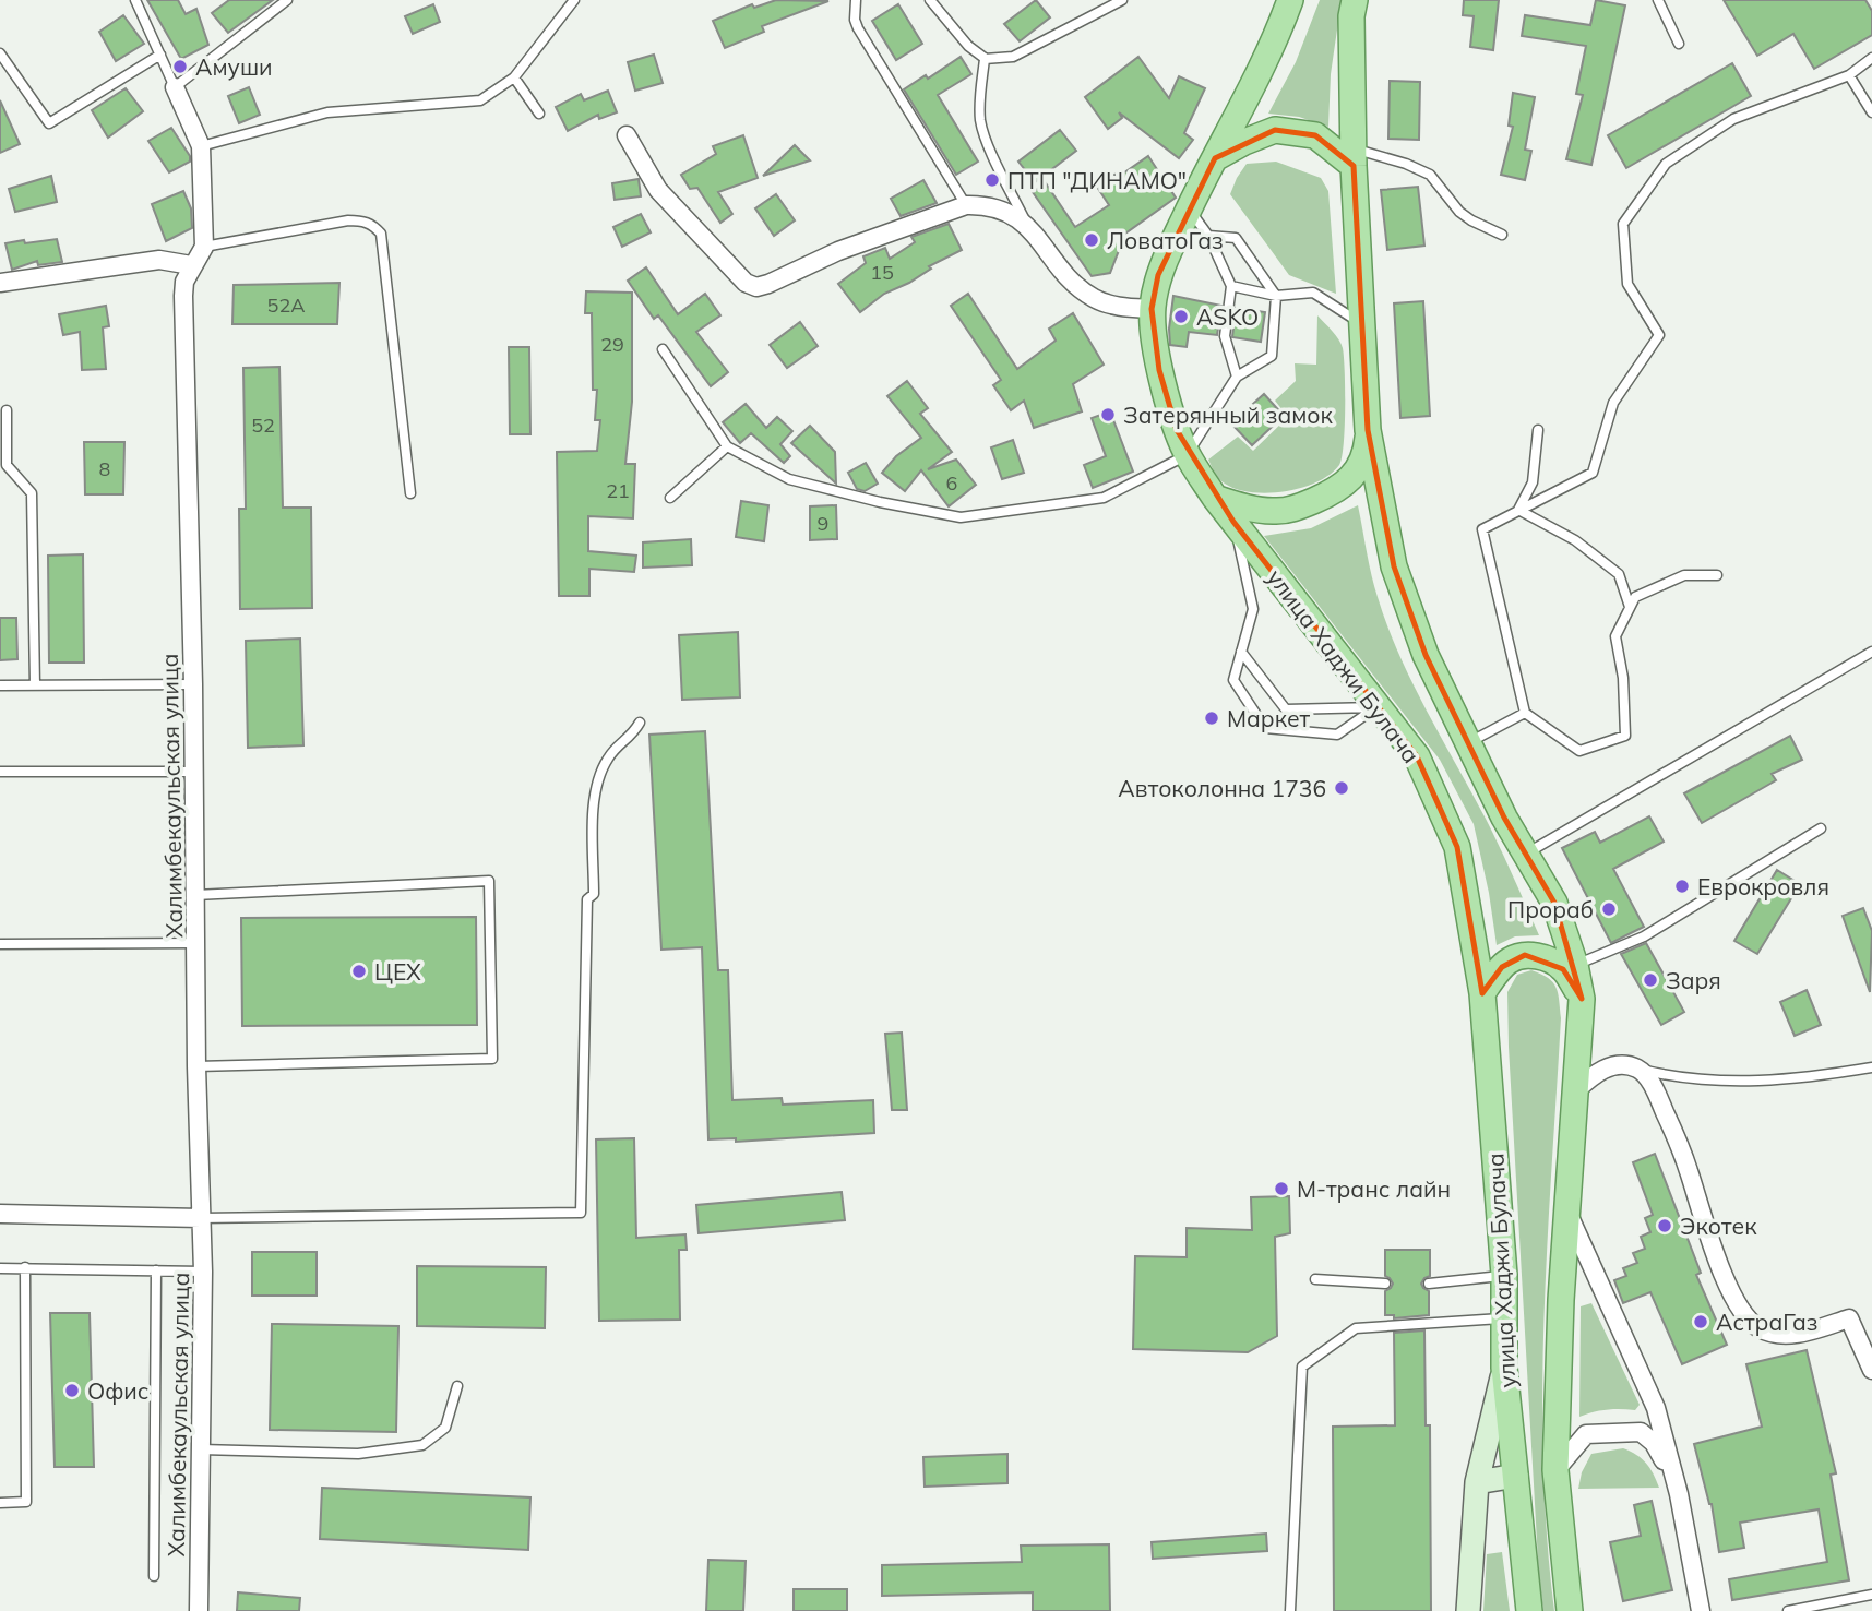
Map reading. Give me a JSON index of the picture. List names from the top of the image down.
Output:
{
  "streets": {
    "main road": ["улица Хаджи Булача"],
    "street": ["Халимбекаульская улица"]
  },
  "places": [
    "Амуши",
    "ПТП \"ДИНАМО\"",
    "ЛоватоГаз",
    "ASKO",
    "Затерянный замок",
    "Маркет",
    "Автоколонна 1736",
    "Еврокровля",
    "Прораб",
    "ЦЕХ",
    "Заря",
    "М-транс лайн",
    "Экотек",
    "АстраГаз",
    "Офис"
  ],
  "house_numbers": [
    "15",
    "52А",
    "29",
    "52",
    "8",
    "6",
    "21",
    "9"
  ]
}
